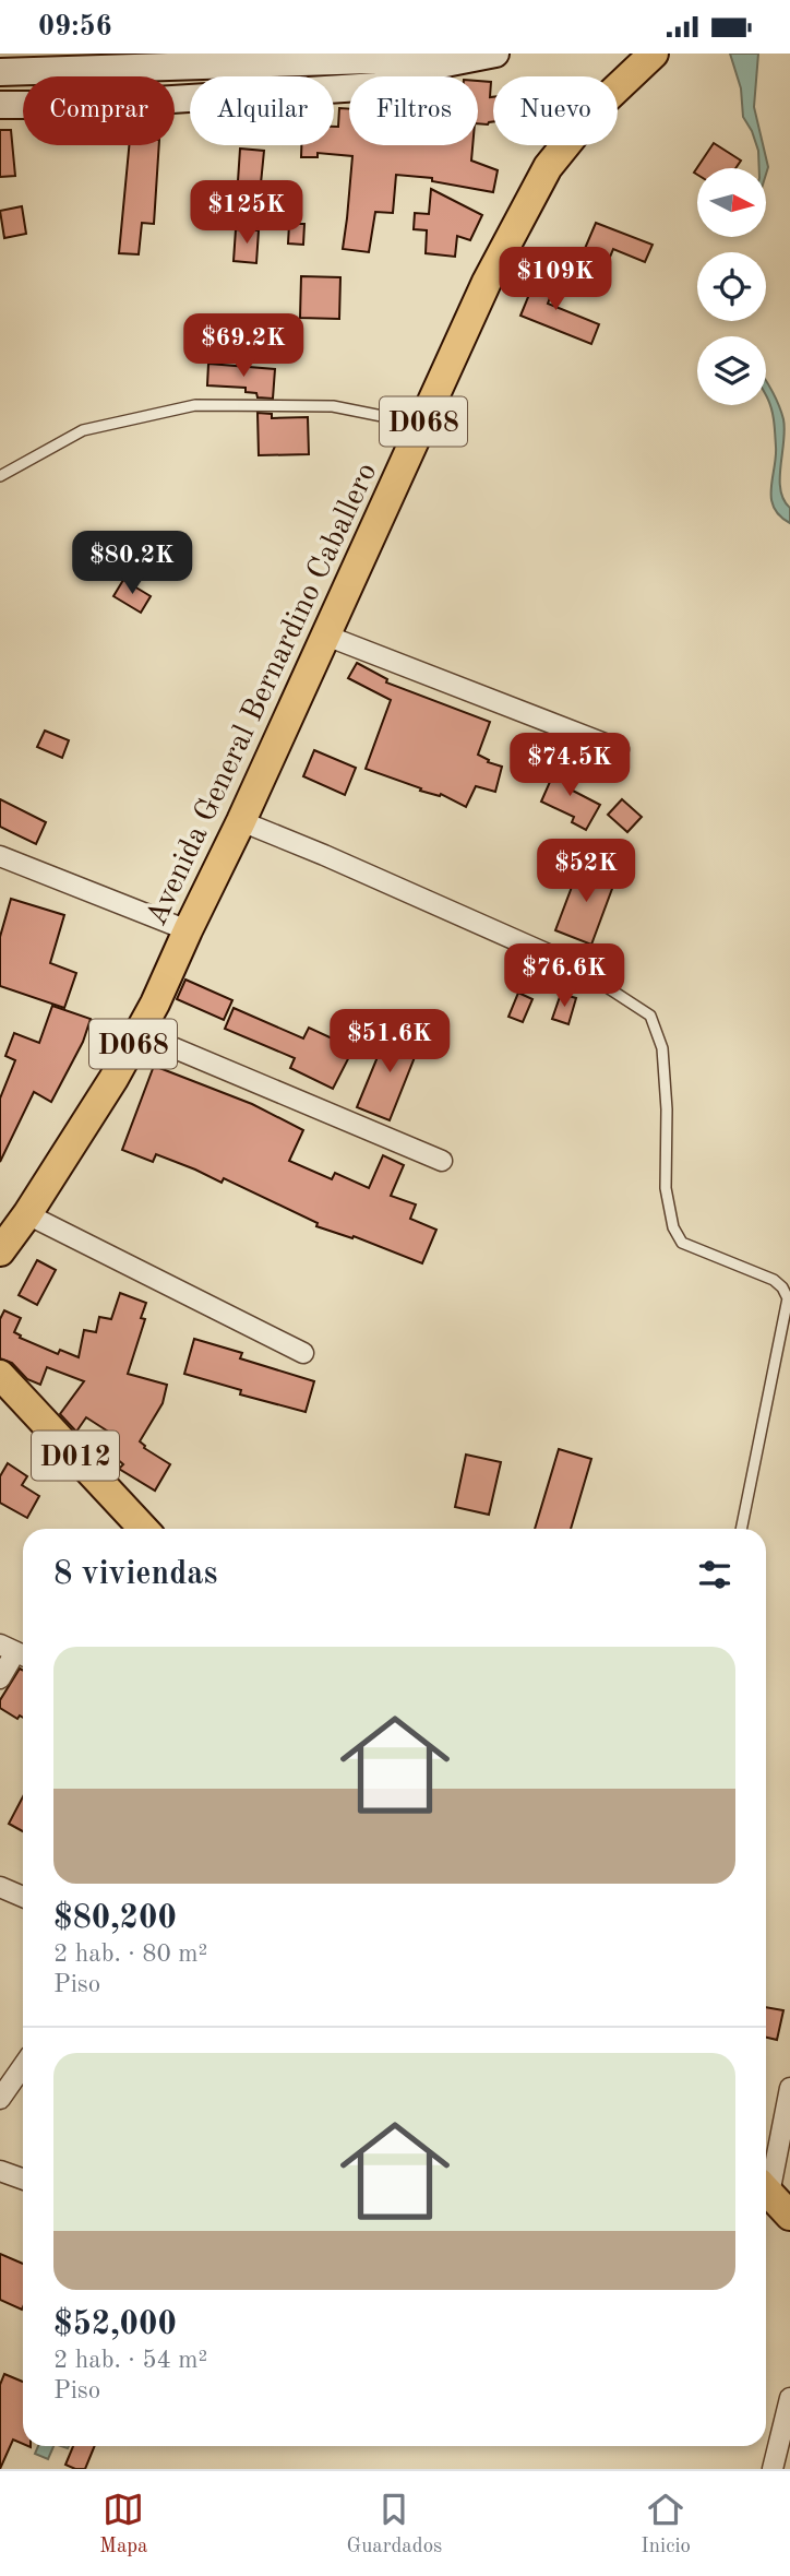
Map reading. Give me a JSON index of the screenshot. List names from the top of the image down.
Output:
{
  "streets": {
    "main road": ["D068", "Avenida General Bernardino Caballero", "D012"]
  },
  "north": "right",
  "page": {
    "status": "09:56",
    "chip": [
      "Comprar",
      "Alquilar",
      "Filtros",
      "Nuevo"
    ],
    "price": [
      "$125K",
      "$109K",
      "$69.2K",
      "$80.2K",
      "$74.5K",
      "$52K",
      "$76.6K",
      "$51.6K"
    ],
    "heading": "8 viviendas",
    "list": [
      {
        "name": "$80,200",
        "note": "2 hab. · 80 m² · Piso"
      },
      {
        "name": "$52,000",
        "note": "2 hab. · 54 m² · Piso"
      }
    ],
    "tabs": ["Mapa", "Guardados", "Inicio"]
  }
}
